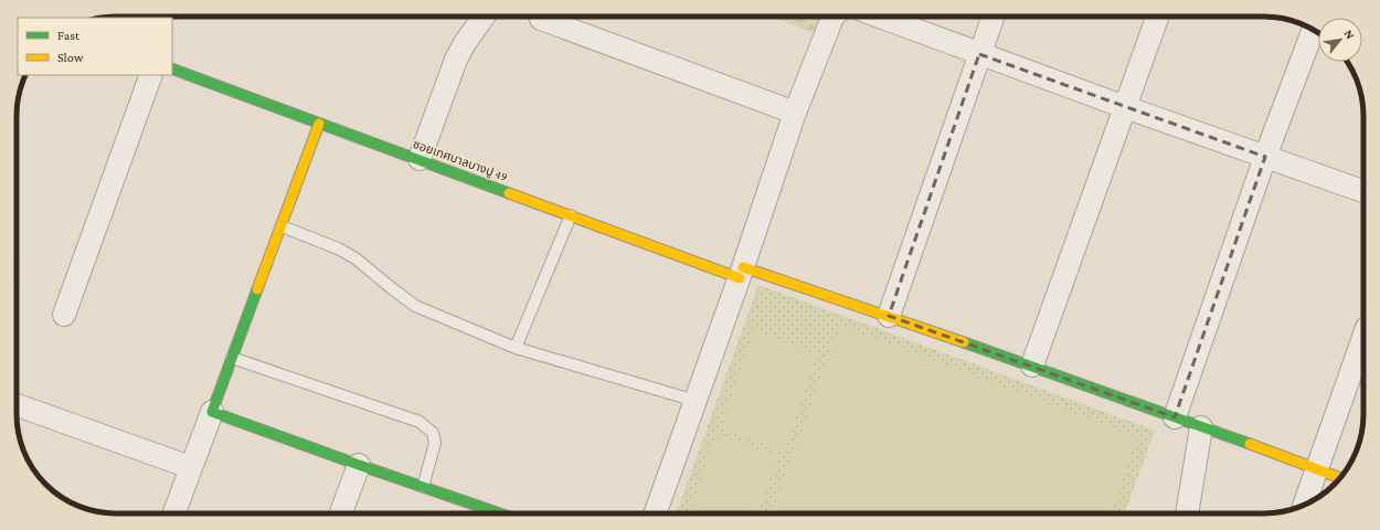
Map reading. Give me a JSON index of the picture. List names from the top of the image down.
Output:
{
  "streets": {
    "street": ["ซอยเทศบาลบางปู 49"]
  },
  "legend": ["Fast", "Slow"],
  "north": "top right"
}
